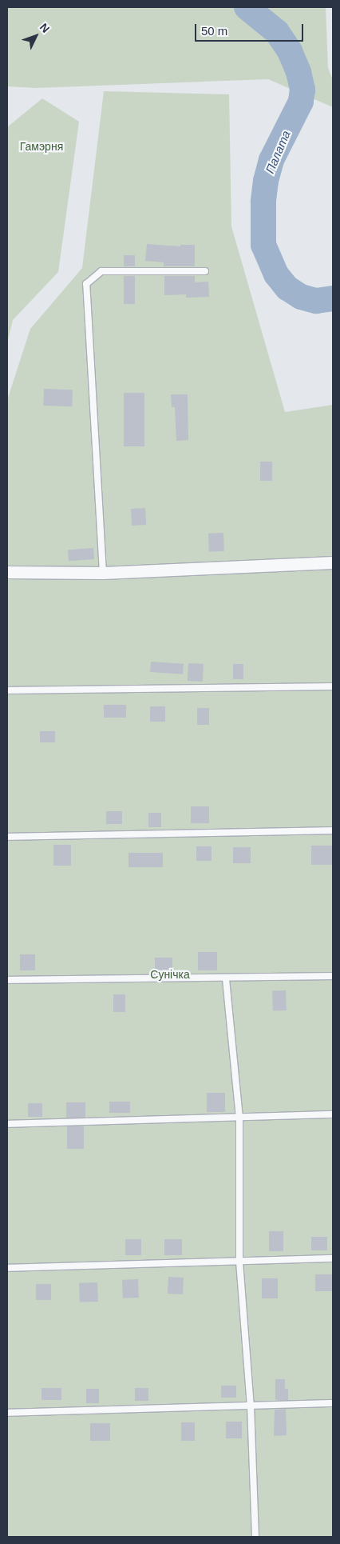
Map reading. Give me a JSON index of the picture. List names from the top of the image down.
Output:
{
  "water": ["Палата"],
  "parks": ["Гамэрня", "Сунічка"],
  "scale_bar": "50 m",
  "north": "top right"
}
